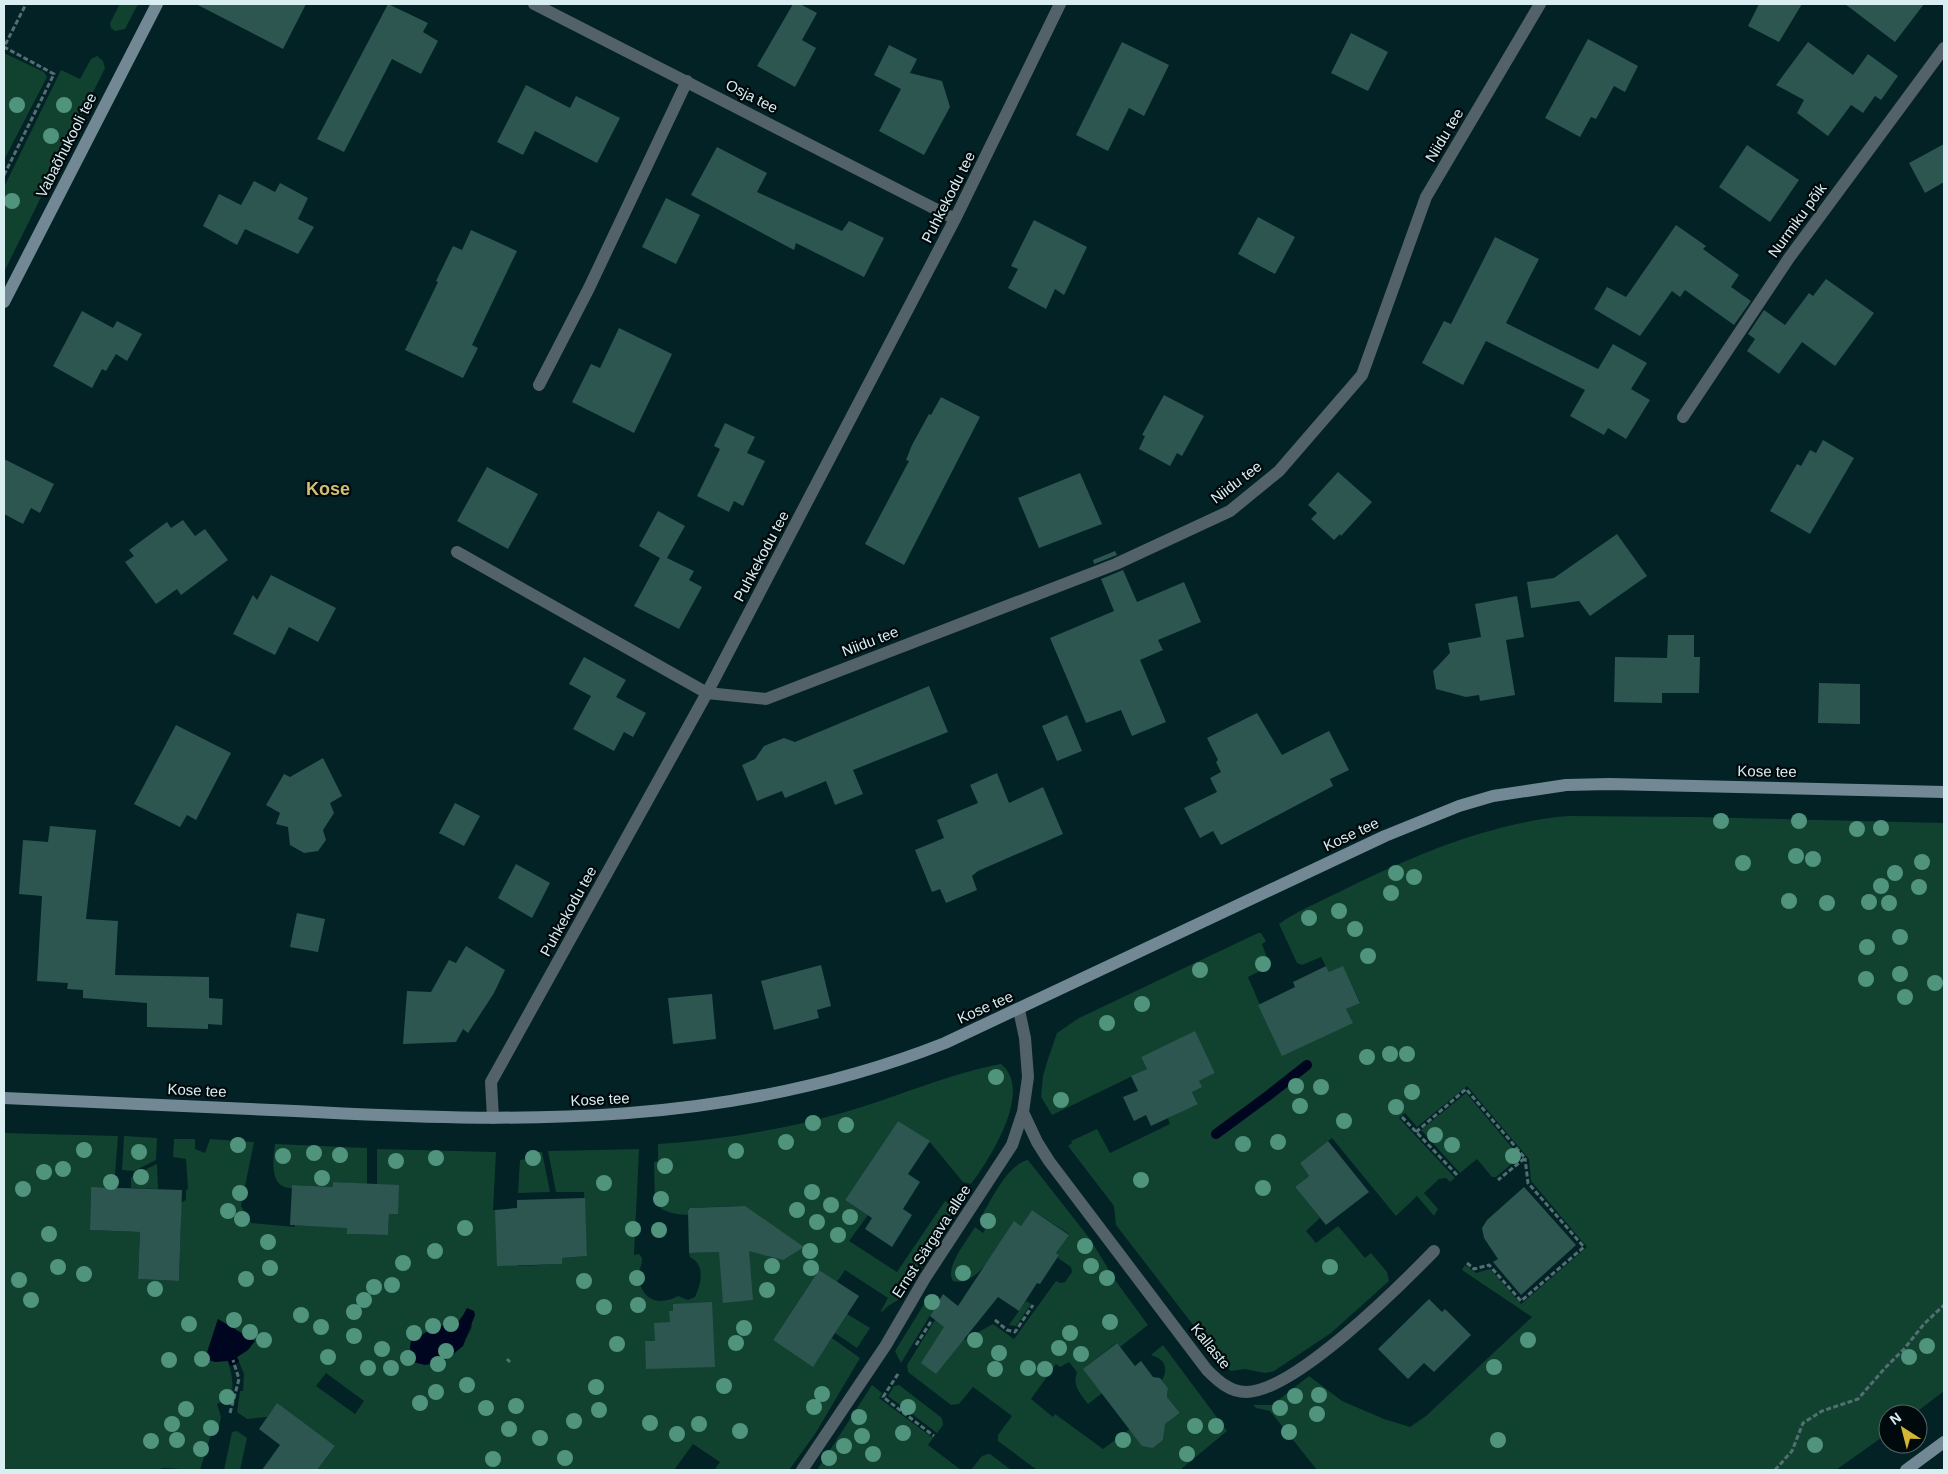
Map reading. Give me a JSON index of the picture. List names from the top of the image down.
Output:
{
  "streets": {
    "main road": ["Vabaõhukooli tee", "Kose tee"],
    "street": [
      "Osja tee",
      "Niidu tee",
      "Puhkekodu tee",
      "Nurmiku põik",
      "Ernst Särgava allee",
      "Kallaste"
    ]
  },
  "crossings": [
    ["Osja tee", "Puhkekodu tee"],
    ["Niidu tee", "Puhkekodu tee"],
    ["Puhkekodu tee", "Kose tee"],
    ["Kose tee", "Ernst Särgava allee"],
    ["Ernst Särgava allee", "Kallaste"]
  ],
  "districts": ["Kose"],
  "north": "top left"
}
